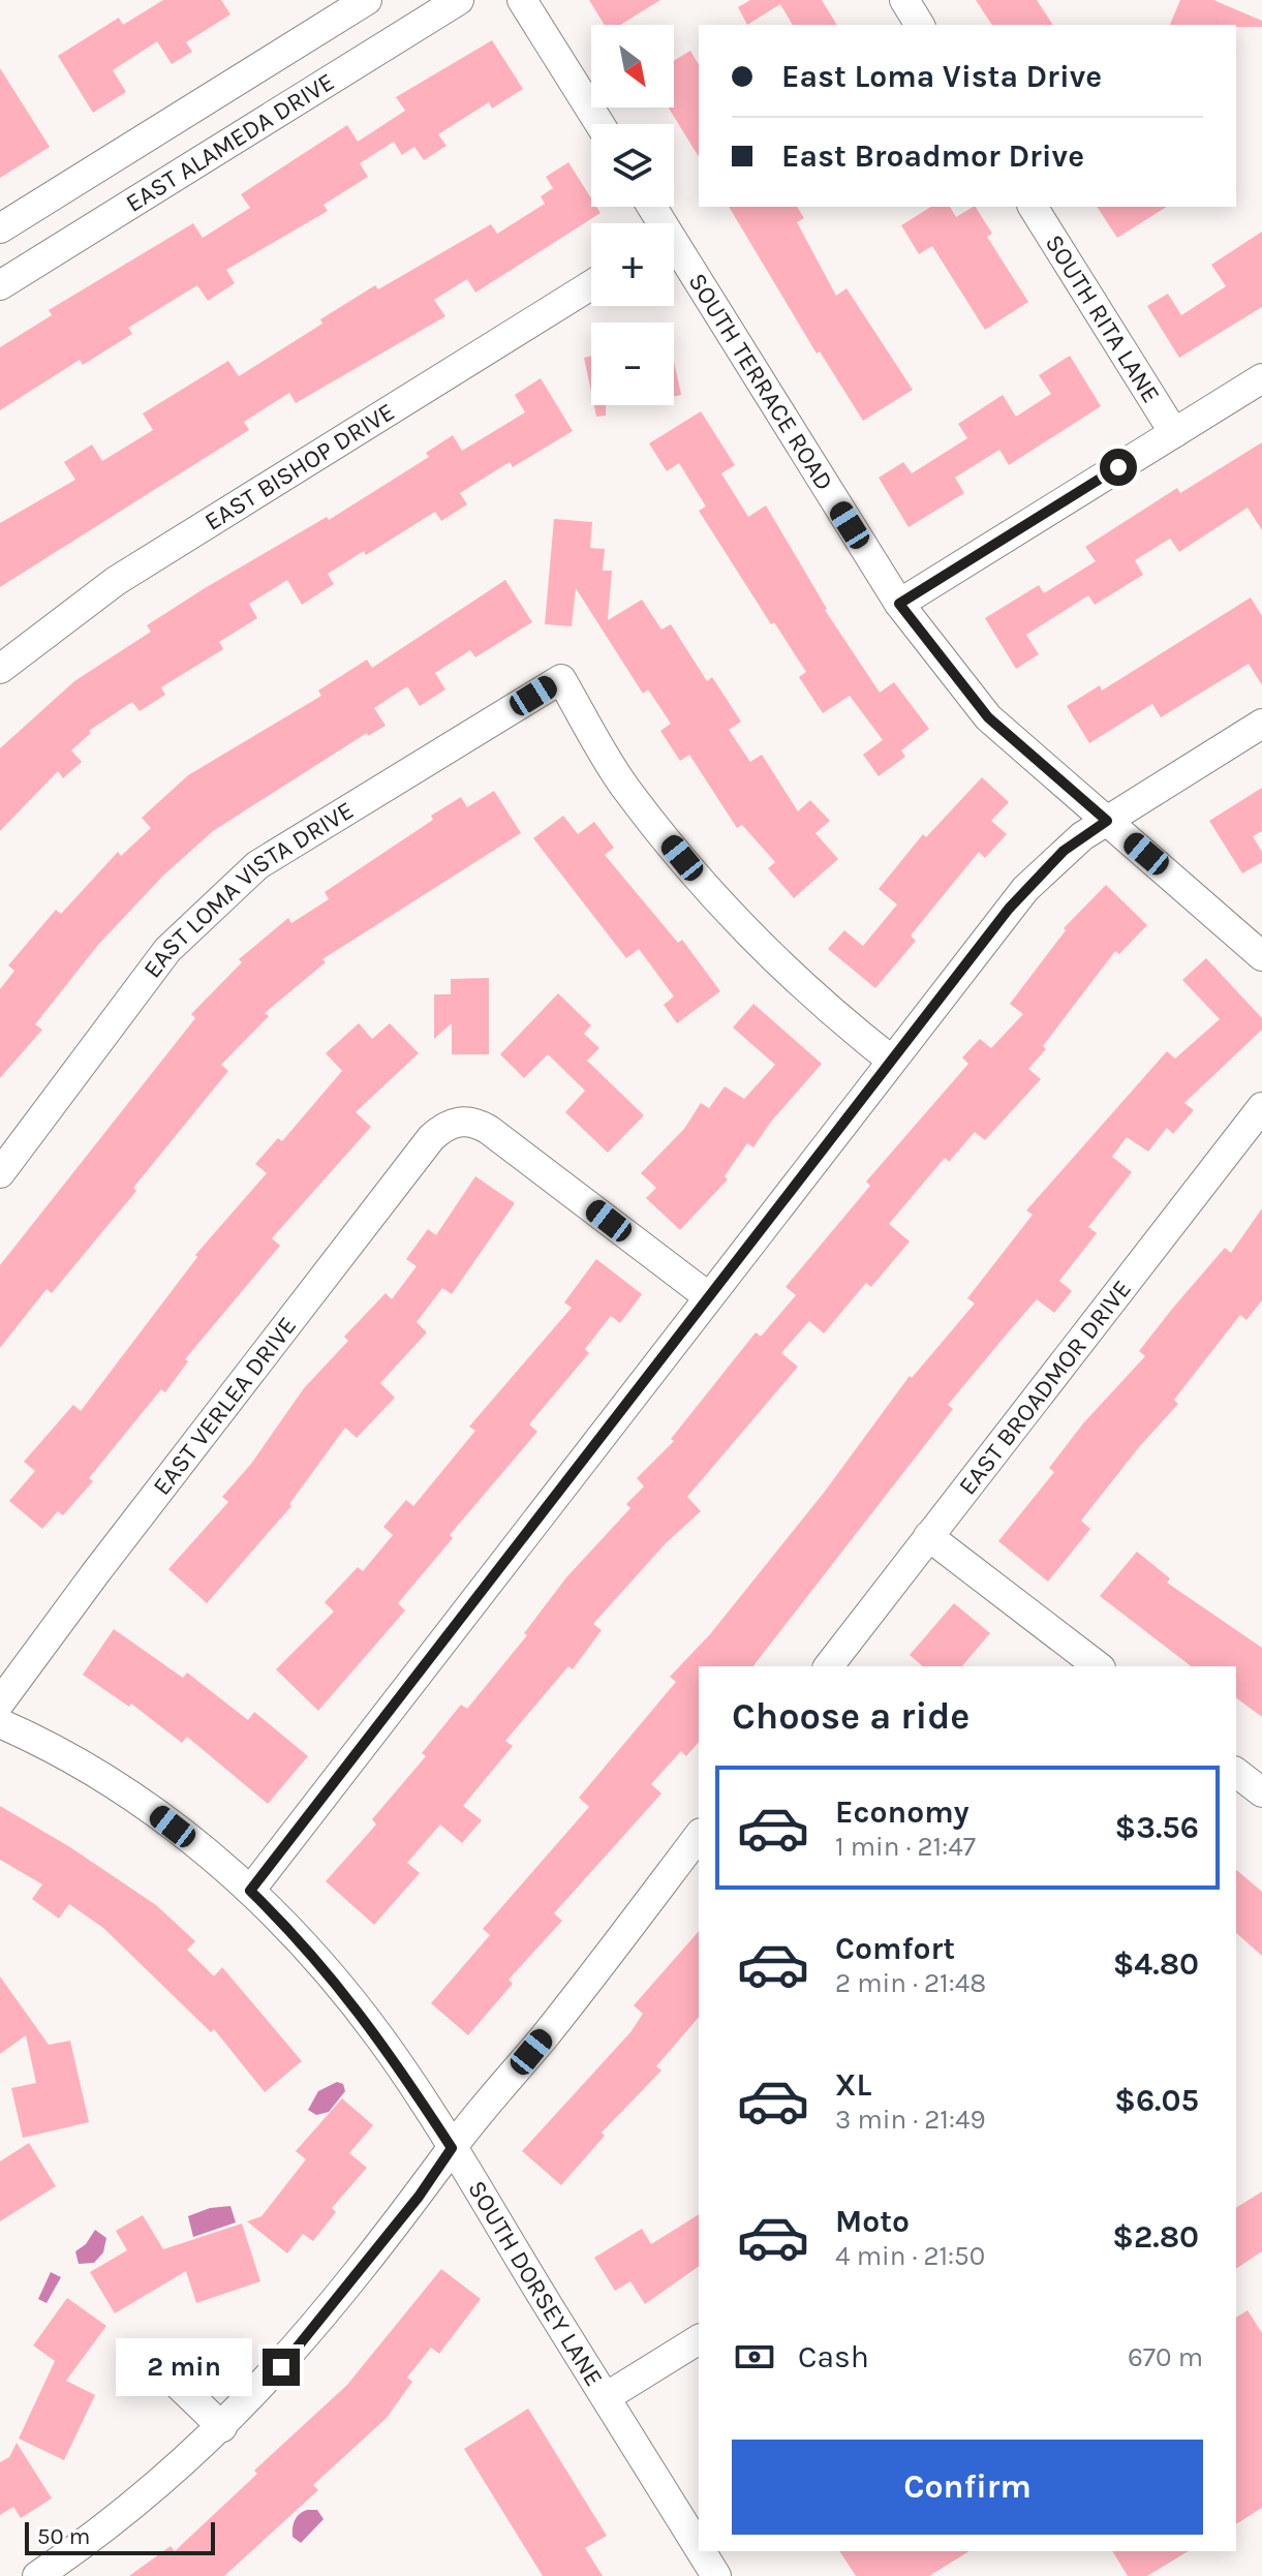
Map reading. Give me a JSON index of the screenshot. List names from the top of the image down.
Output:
{
  "streets": {
    "street": [
      "EAST ALAMEDA DRIVE",
      "SOUTH RITA LANE",
      "SOUTH TERRACE ROAD",
      "EAST BISHOP DRIVE",
      "EAST LOMA VISTA DRIVE",
      "EAST BROADMOR DRIVE",
      "EAST VERLEA DRIVE",
      "SOUTH DORSEY LANE"
    ]
  },
  "scale_bar": "50 m",
  "north": "bottom right",
  "page": {
    "map_buttons": ["+", "−"],
    "banner": ["East Loma Vista Drive", "East Broadmor Drive"],
    "heading": "Choose a ride",
    "list": [
      {
        "name": "Economy",
        "note": "1 min · 21:47",
        "value": "$3.56"
      },
      {
        "name": "Comfort",
        "note": "2 min · 21:48",
        "value": "$4.80"
      },
      {
        "name": "XL",
        "note": "3 min · 21:49",
        "value": "$6.05"
      },
      {
        "name": "Moto",
        "note": "4 min · 21:50",
        "value": "$2.80"
      }
    ],
    "pay": ["Cash", "670 m"],
    "bubble": "2 min",
    "buttons": "Confirm",
    "scale": "50 m"
  }
}
